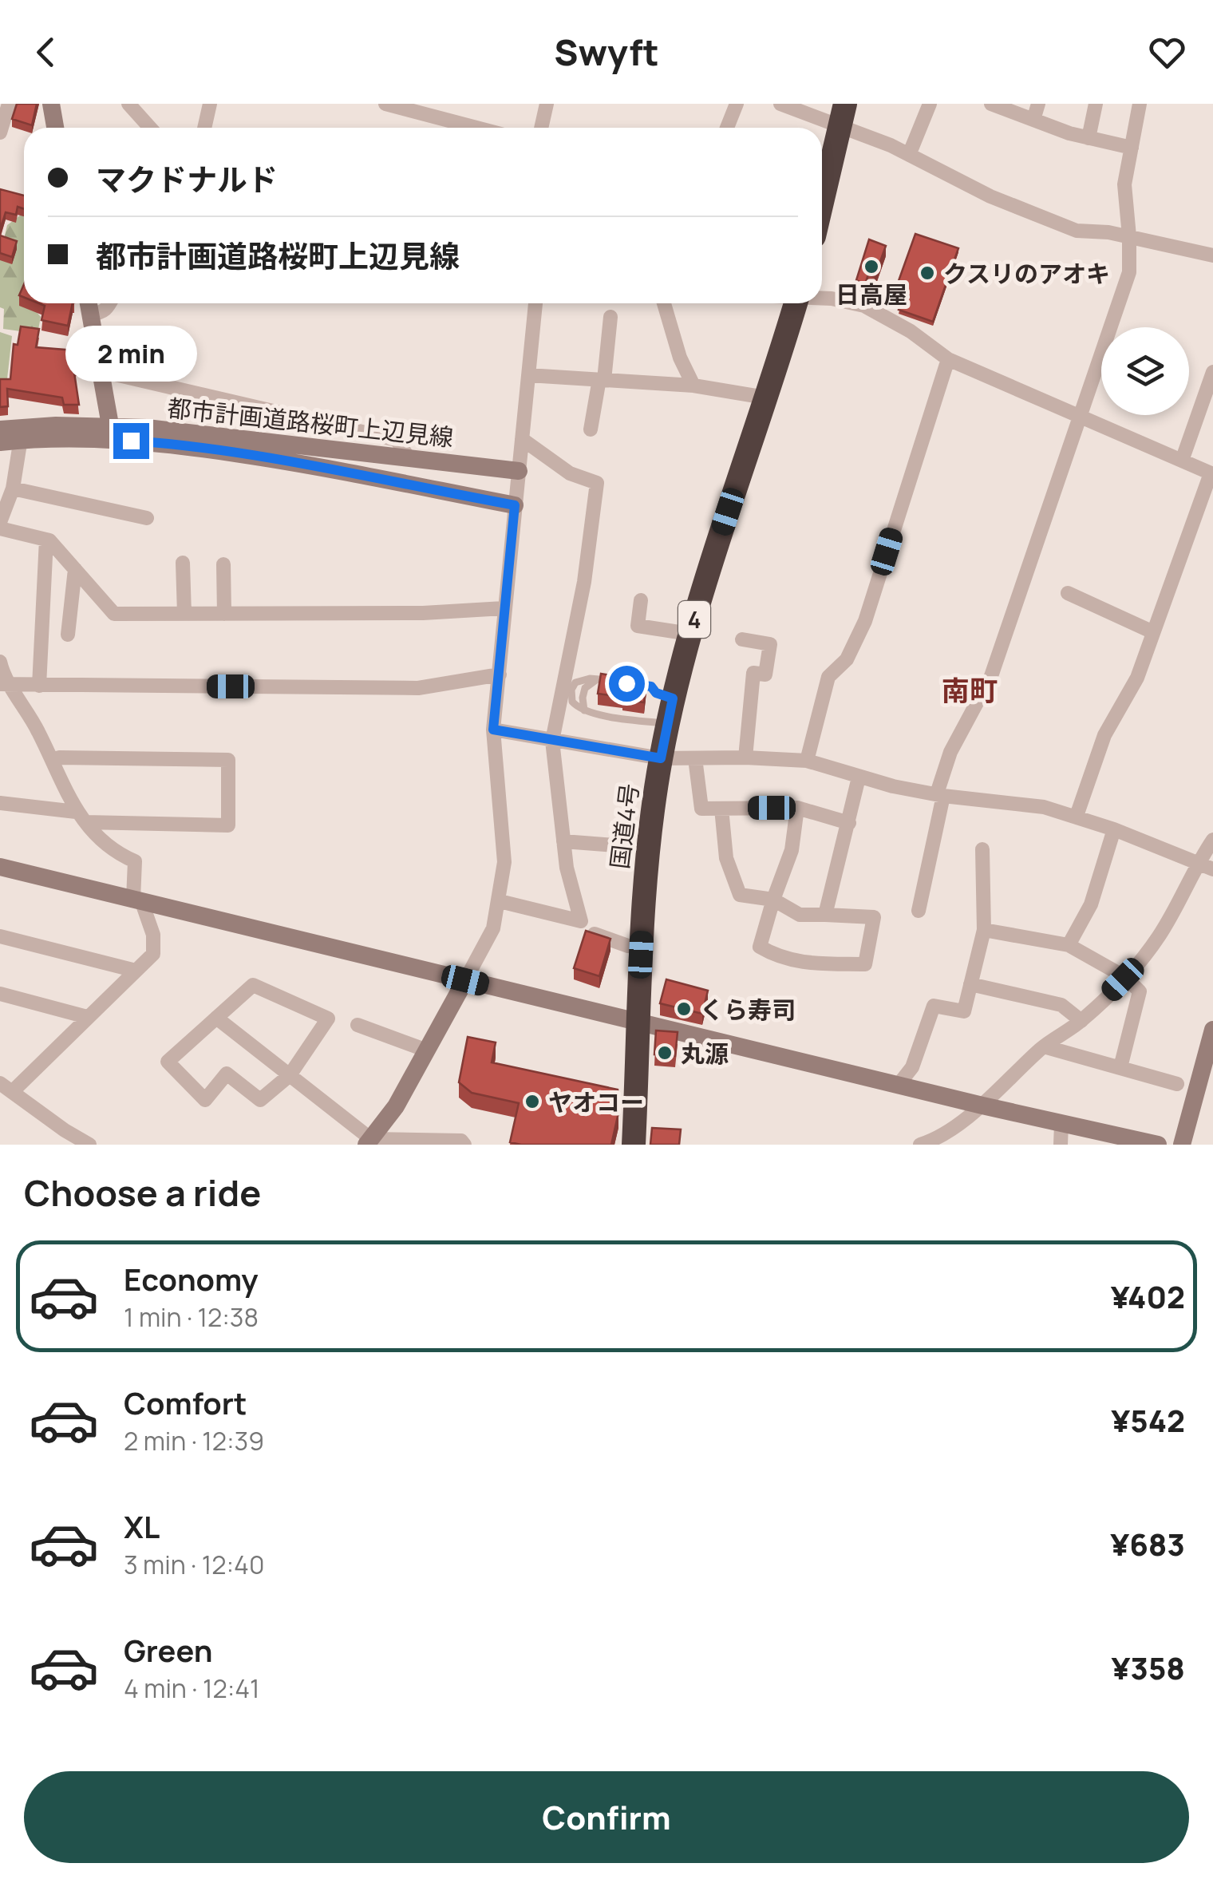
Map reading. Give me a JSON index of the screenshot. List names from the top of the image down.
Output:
{
  "streets": {
    "highway": ["4", "国道4号"],
    "street": ["都市計画道路桜町上辺見線"]
  },
  "districts": ["南町"],
  "places": [
    "日高屋",
    "クスリのアオキ",
    "くら寿司",
    "丸源",
    "ヤオコー"
  ],
  "page": {
    "header": "Swyft",
    "banner": ["マクドナルド", "都市計画道路桜町上辺見線"],
    "bubble": "2 min",
    "heading": "Choose a ride",
    "list": [
      {
        "name": "Economy",
        "note": "1 min · 12:38",
        "value": "¥402"
      },
      {
        "name": "Comfort",
        "note": "2 min · 12:39",
        "value": "¥542"
      },
      {
        "name": "XL",
        "note": "3 min · 12:40",
        "value": "¥683"
      },
      {
        "name": "Green",
        "note": "4 min · 12:41",
        "value": "¥358"
      }
    ],
    "buttons": "Confirm"
  }
}
